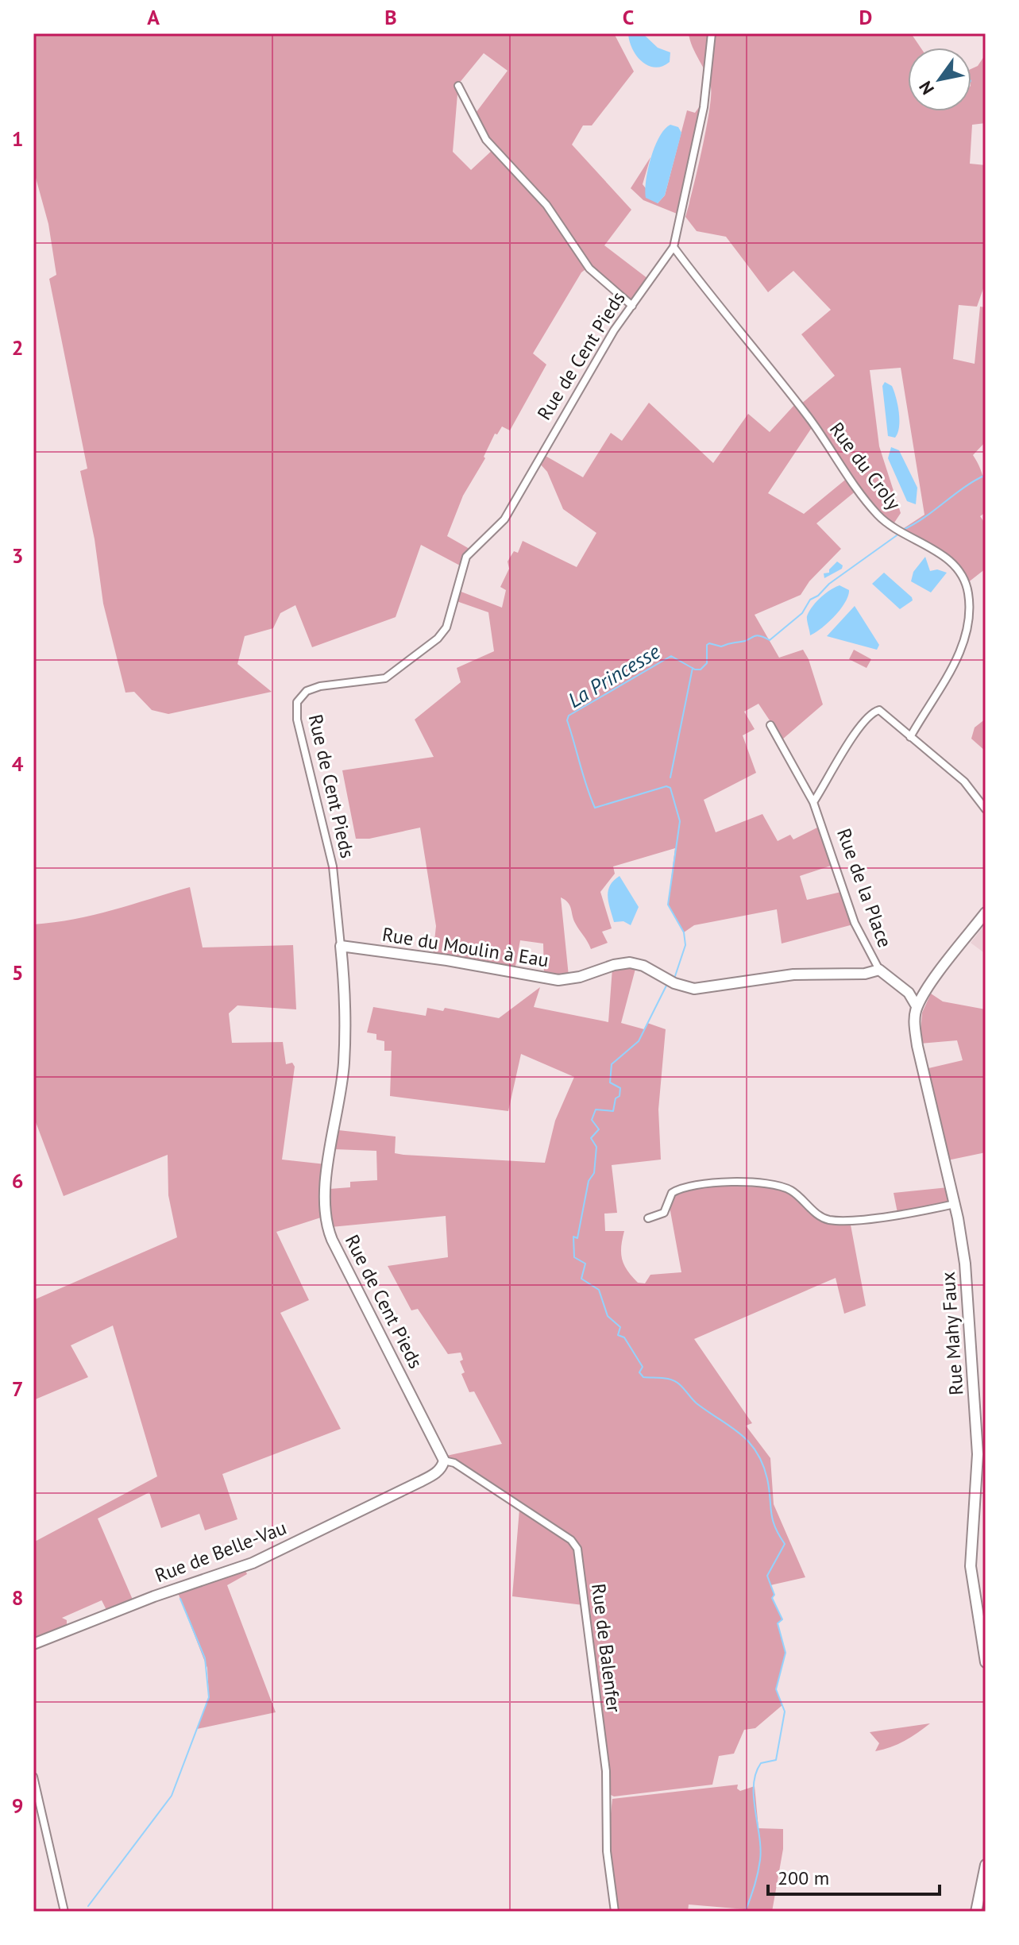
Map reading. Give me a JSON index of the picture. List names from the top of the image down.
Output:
{
  "streets": {
    "street": [
      "Rue de Cent Pieds",
      "Rue du Croly",
      "Rue de la Place",
      "Rue du Moulin à Eau",
      "Rue Mahy Faux",
      "Rue de Belle-Vau",
      "Rue de Balenfer"
    ]
  },
  "crossings": [
    ["Rue de Cent Pieds", "Rue du Croly"],
    ["Rue de Cent Pieds", "Rue du Moulin à Eau"],
    ["Rue de Cent Pieds", "Rue de Belle-Vau"],
    ["Rue de Cent Pieds", "Rue de Balenfer"],
    ["Rue de la Place", "Rue du Moulin à Eau"],
    ["Rue de la Place", "Rue Mahy Faux"],
    ["Rue de Belle-Vau", "Rue de Balenfer"]
  ],
  "water": ["La Princesse"],
  "scale_bar": "200 m",
  "north": "bottom left",
  "grid": {
    "columns": [
      "A",
      "B",
      "C",
      "D"
    ],
    "rows": [
      "1",
      "2",
      "3",
      "4",
      "5",
      "6",
      "7",
      "8",
      "9"
    ]
  }
}
